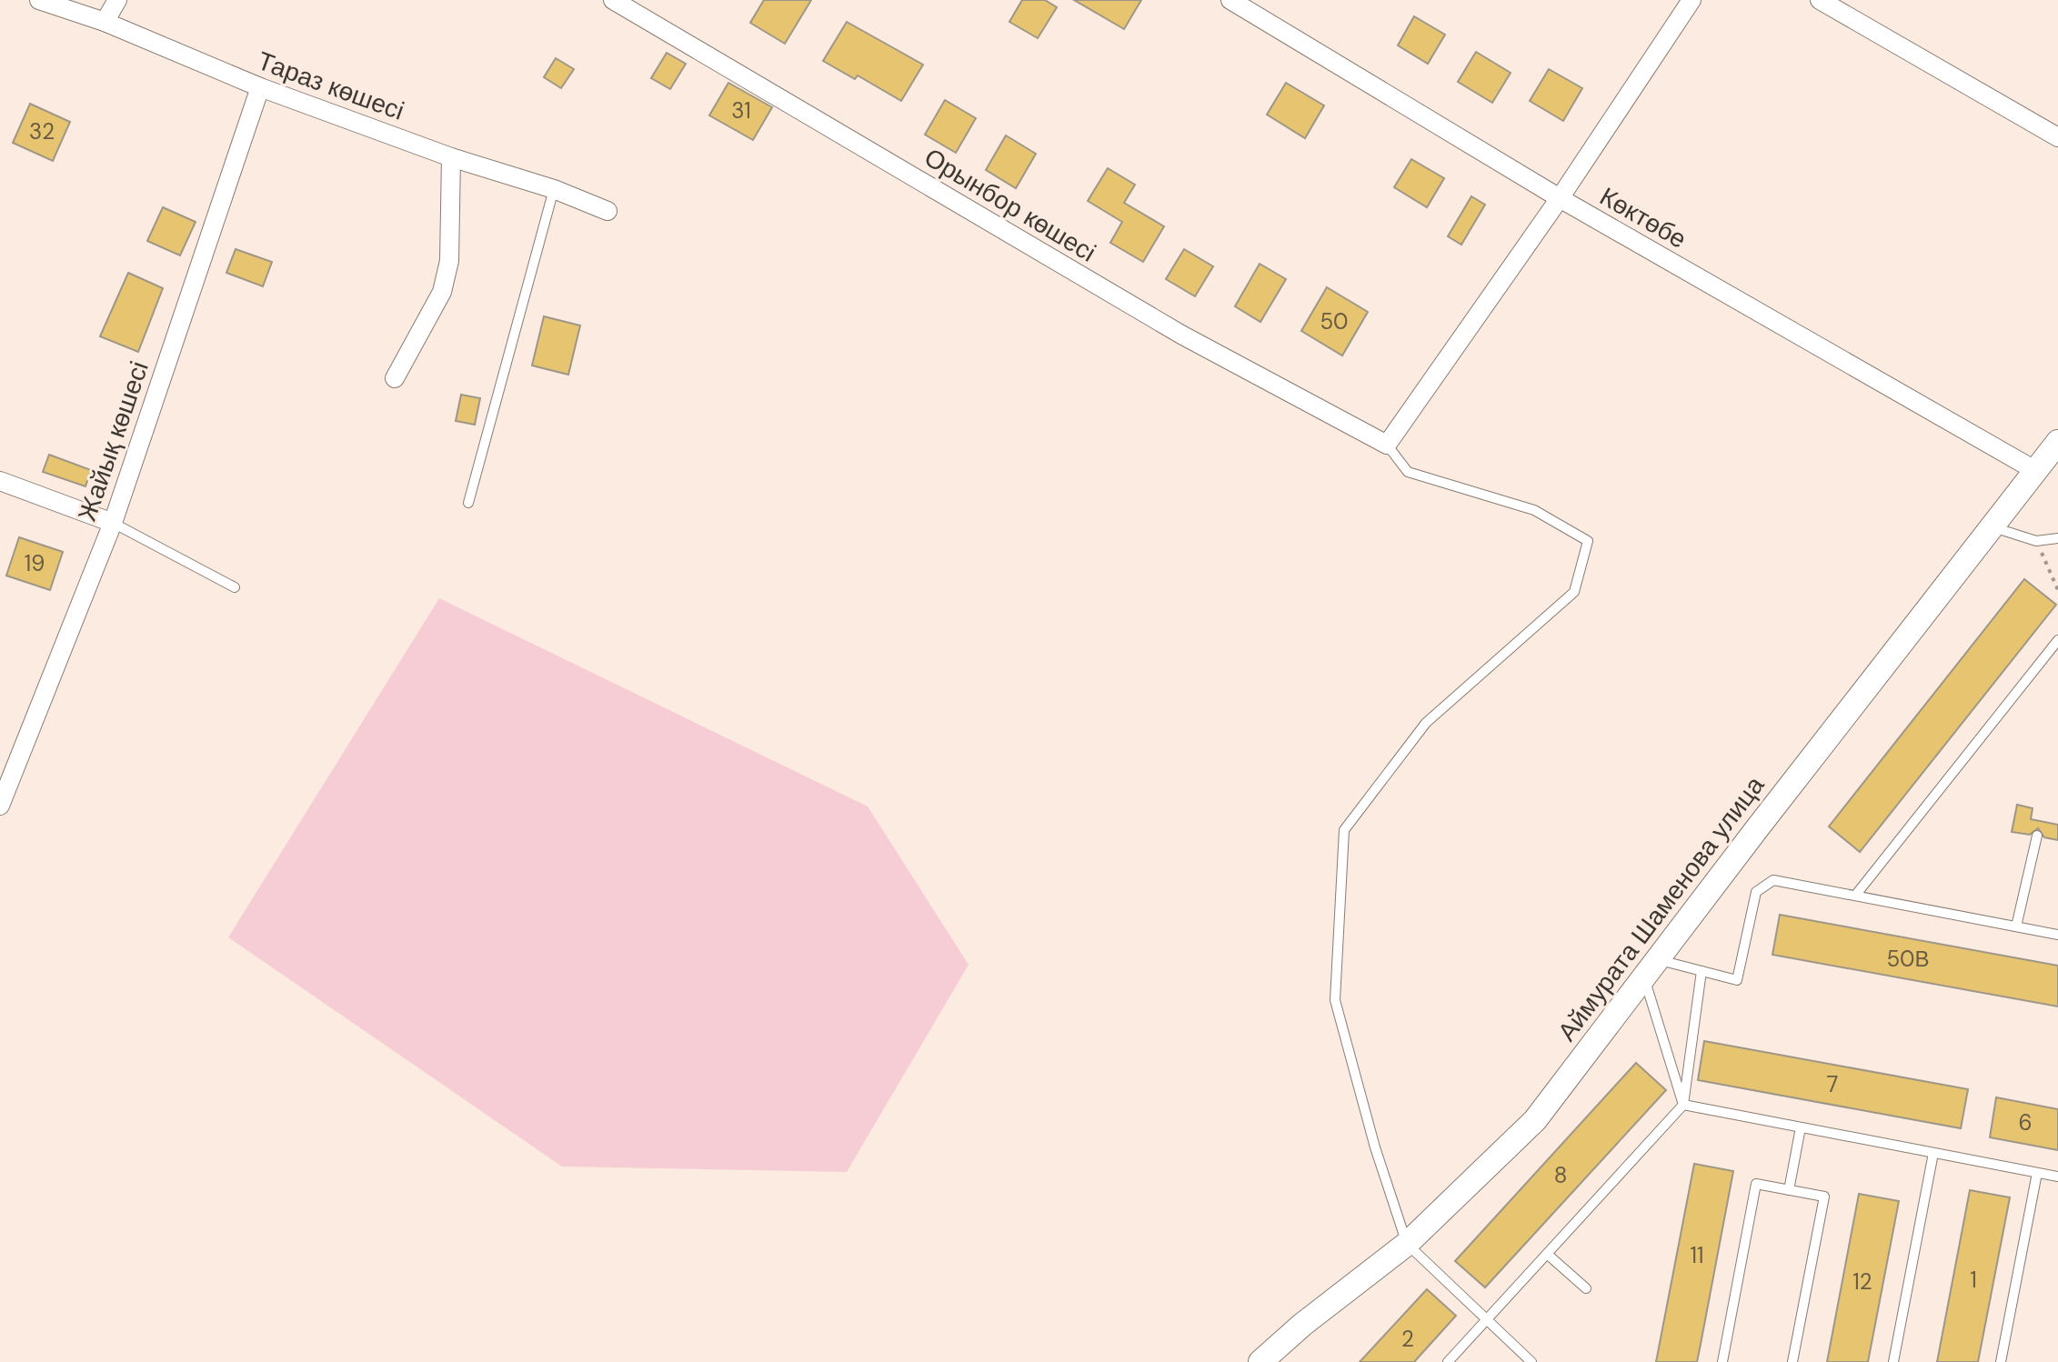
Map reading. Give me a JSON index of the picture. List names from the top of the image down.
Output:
{
  "streets": {
    "street": [
      "Тараз көшесі",
      "Орынбор көшесі",
      "Көктөбе",
      "Жайық көшесі",
      "Аймурата Шаменова улица"
    ]
  },
  "crossings": [
    ["Тараз көшесі", "Жайық көшесі"],
    ["Көктөбе", "Аймурата Шаменова улица"]
  ],
  "house_numbers": [
    "31",
    "32",
    "50",
    "19",
    "50В",
    "7",
    "6",
    "8",
    "11",
    "1",
    "12",
    "2"
  ]
}
